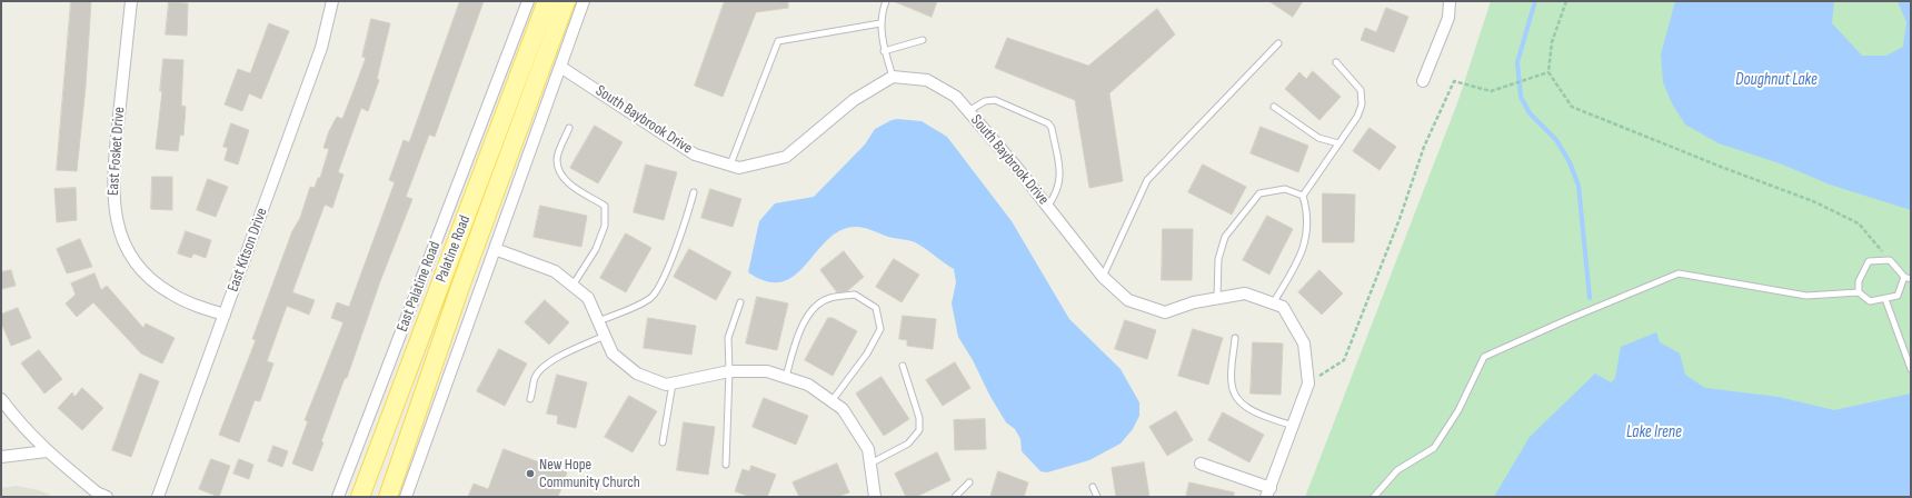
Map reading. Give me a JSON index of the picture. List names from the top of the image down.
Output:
{
  "streets": {
    "main road": ["Palatine Road"],
    "street": [
      "South Baybrook Drive",
      "East Fosket Drive",
      "East Kitson Drive",
      "East Palatine Road"
    ]
  },
  "crossings": [
    ["East Fosket Drive", "East Kitson Drive"]
  ],
  "water": ["Doughnut Lake", "Lake Irene"],
  "places": ["New Hope Community Church"]
}
